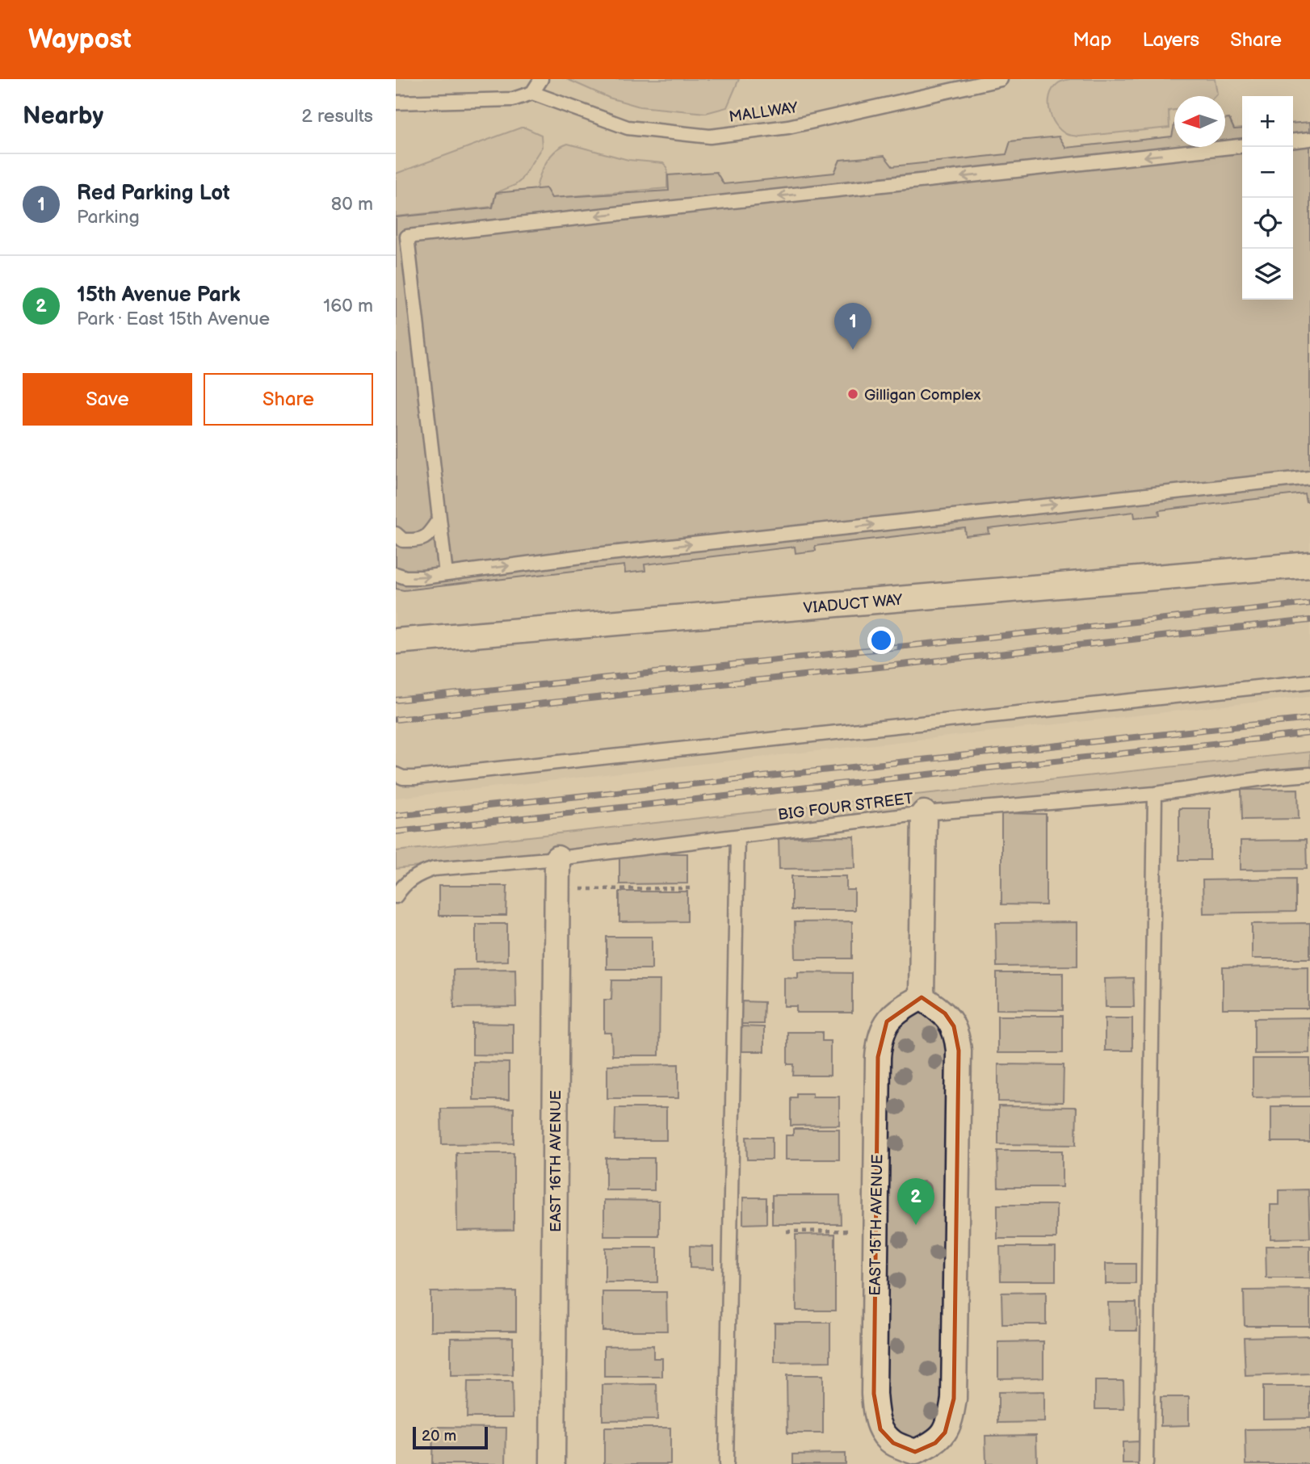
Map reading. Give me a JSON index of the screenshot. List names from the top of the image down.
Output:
{
  "streets": {
    "street": ["VIADUCT WAY", "EAST 16TH AVENUE", "EAST 15TH AVENUE"],
    "lane": ["MALLWAY", "BIG FOUR STREET"]
  },
  "crossings": [
    ["BIG FOUR STREET", "EAST 16TH AVENUE"]
  ],
  "places": ["Gilligan Complex"],
  "scale_bar": "20 m",
  "north": "left",
  "page": {
    "header": "Waypost",
    "nav": ["Map", "Layers", "Share"],
    "heading": ["Nearby", "2 results"],
    "map_buttons": ["+", "−"],
    "list": [
      {
        "mark": "1",
        "name": "Red Parking Lot",
        "note": "Parking",
        "value": "80 m"
      },
      {
        "mark": "2",
        "name": "15th Avenue Park",
        "note": "Park · East 15th Avenue",
        "value": "160 m"
      }
    ],
    "pins": ["1", "2"],
    "buttons": ["Save", "Share"],
    "scale": "20 m"
  }
}
